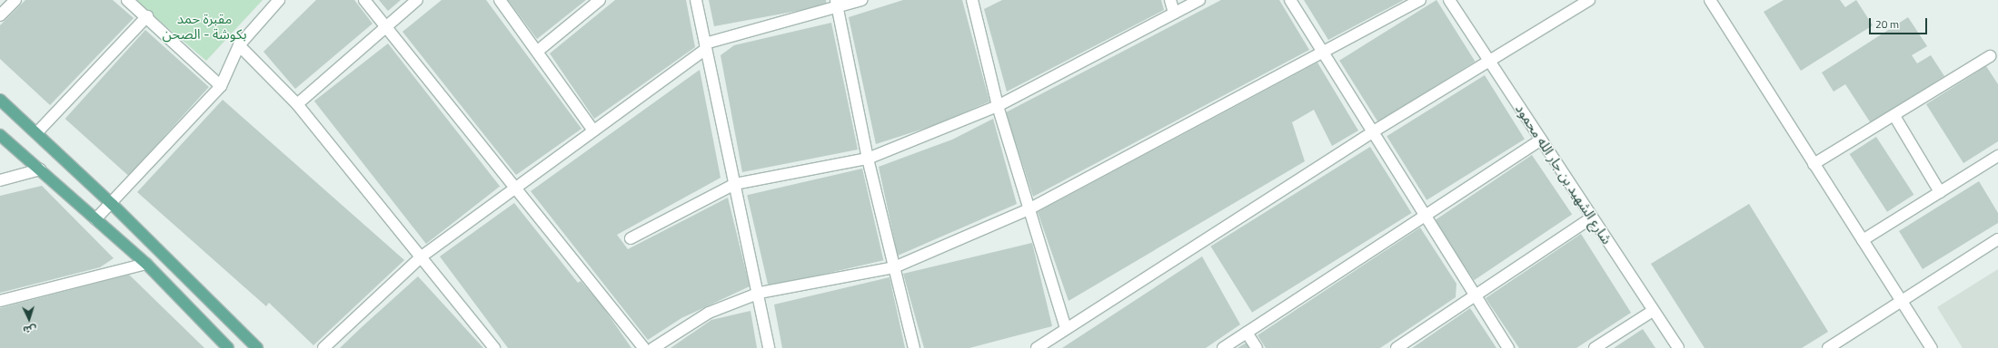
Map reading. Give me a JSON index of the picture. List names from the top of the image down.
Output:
{
  "streets": {
    "street": ["شارع الشهيد بن جار الله محمود"]
  },
  "parks": ["مقبرة حمد بكوشة - الصحن"],
  "scale_bar": "20 m",
  "north": "bottom"
}
